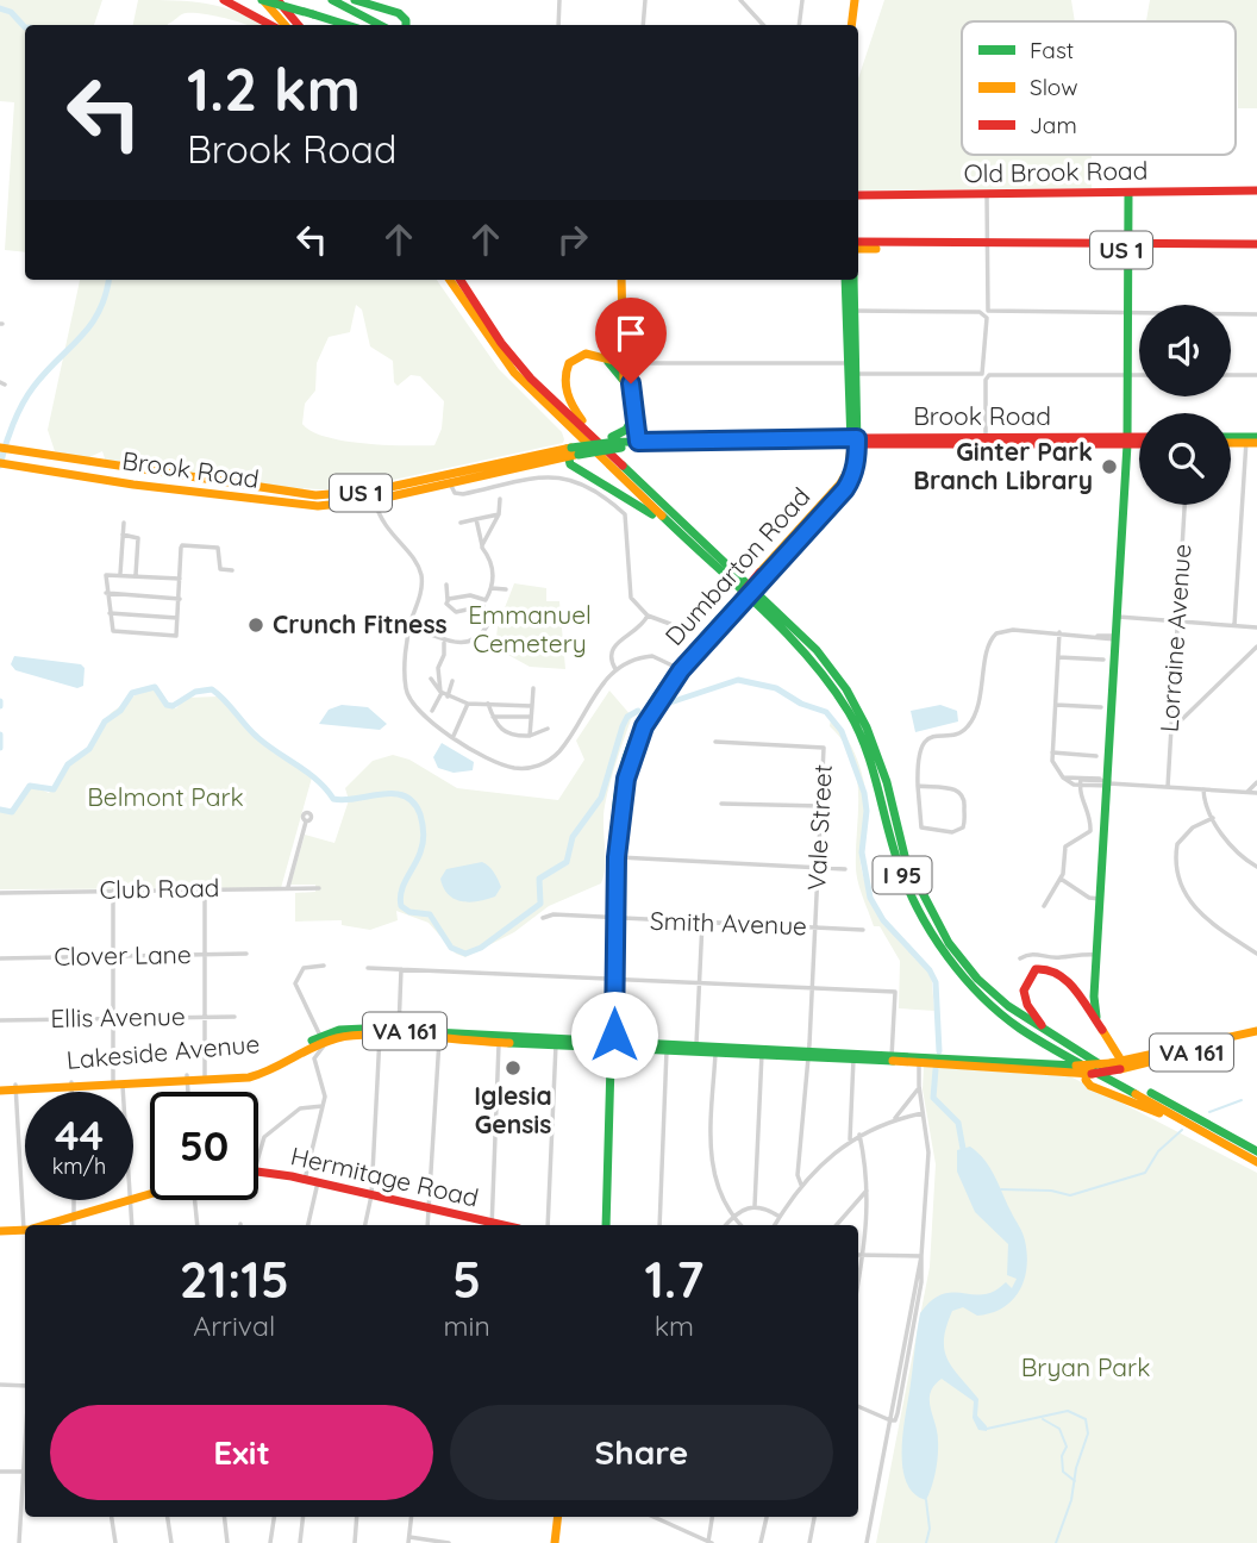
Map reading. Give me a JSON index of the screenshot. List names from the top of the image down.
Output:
{
  "streets": {
    "main road": [
      "Old Brook Road",
      "US 1",
      "Brook Road",
      "Dumbarton Road",
      "I 95",
      "VA 161",
      "Lakeside Avenue",
      "Hermitage Road"
    ],
    "street": [
      "Lorraine Avenue",
      "Vale Street",
      "Club Road",
      "Smith Avenue",
      "Clover Lane",
      "Ellis Avenue"
    ]
  },
  "crossings": [
    ["Brook Road", "Dumbarton Road"],
    ["Dumbarton Road", "Smith Avenue"],
    ["Dumbarton Road", "Lakeside Avenue"],
    ["Vale Street", "Smith Avenue"],
    ["Vale Street", "Lakeside Avenue"],
    ["VA 161", "Lakeside Avenue"]
  ],
  "parks": ["Emmanuel Cemetery", "Belmont Park", "Bryan Park"],
  "places": ["Ginter Park Branch Library", "Crunch Fitness", "Iglesia Gensis"],
  "legend": ["Fast", "Slow", "Jam"],
  "page": {
    "turn": ["1.2 km", "Brook Road"],
    "speed": "44 km/h",
    "limit": "50",
    "eta": [
      "21:15",
      "Arrival",
      "5",
      "min",
      "1.7",
      "km"
    ],
    "buttons": ["Exit", "Share"]
  }
}
